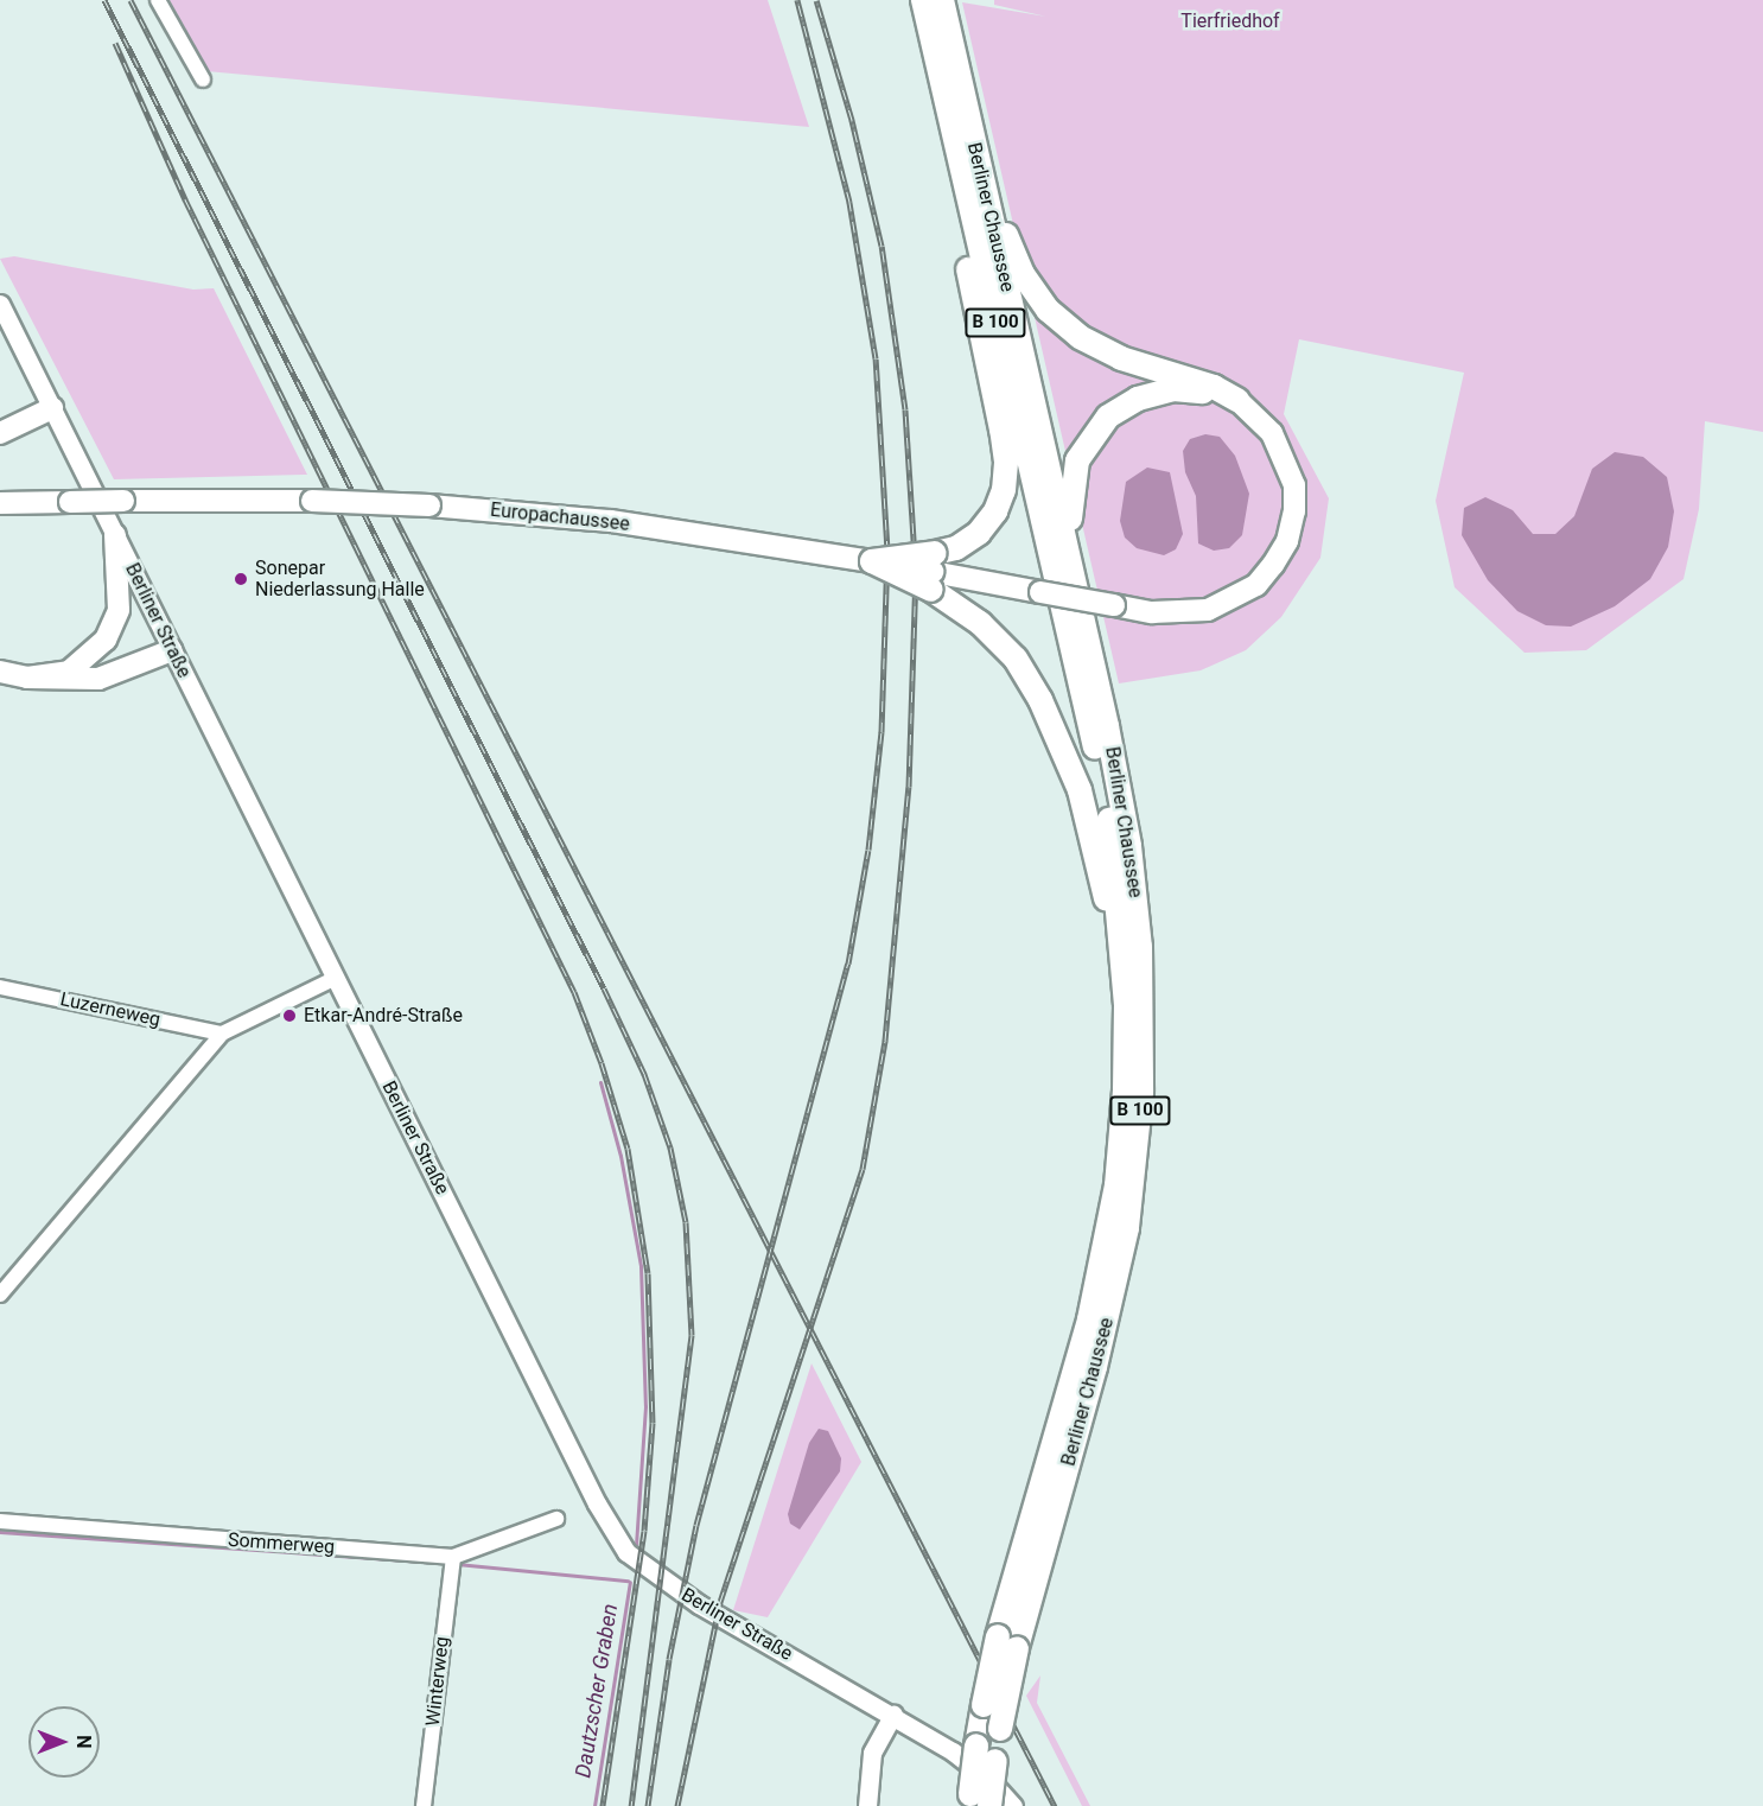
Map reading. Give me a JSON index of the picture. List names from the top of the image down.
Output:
{
  "streets": {
    "highway": ["Berliner Chaussee", "B 100"],
    "main road": ["Europachaussee"],
    "street": [
      "Berliner Straße",
      "Luzerneweg",
      "Sommerweg",
      "Winterweg"
    ]
  },
  "crossings": [
    ["Berliner Chaussee", "B 100"],
    ["Sommerweg", "Winterweg"]
  ],
  "water": ["Dautzscher Graben"],
  "parks": ["Tierfriedhof"],
  "places": ["Sonepar Niederlassung Halle", "Etkar-André-Straße"],
  "north": "right"
}
